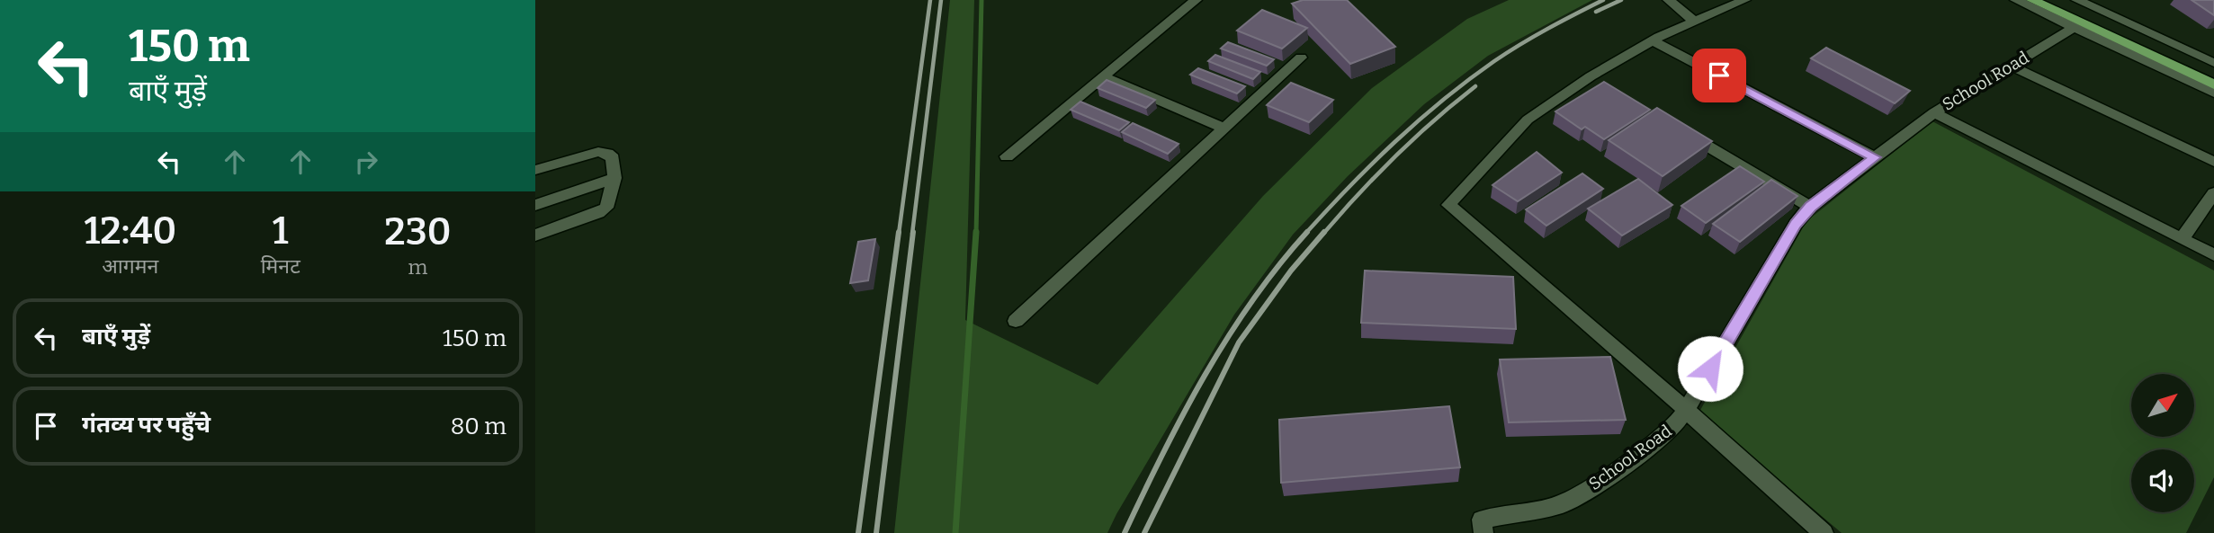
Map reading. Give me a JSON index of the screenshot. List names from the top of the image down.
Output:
{
  "streets": {
    "street": ["School Road"]
  },
  "north": "top right",
  "page": {
    "turn": ["150 m", "बाएँ मुड़ें"],
    "eta": [
      "12:40",
      "आगमन",
      "1",
      "मिनट",
      "230",
      "m"
    ],
    "list": [
      {
        "name": "बाएँ मुड़ें",
        "value": "150 m"
      },
      {
        "name": "गंतव्य पर पहुँचे",
        "value": "80 m"
      }
    ]
  }
}
